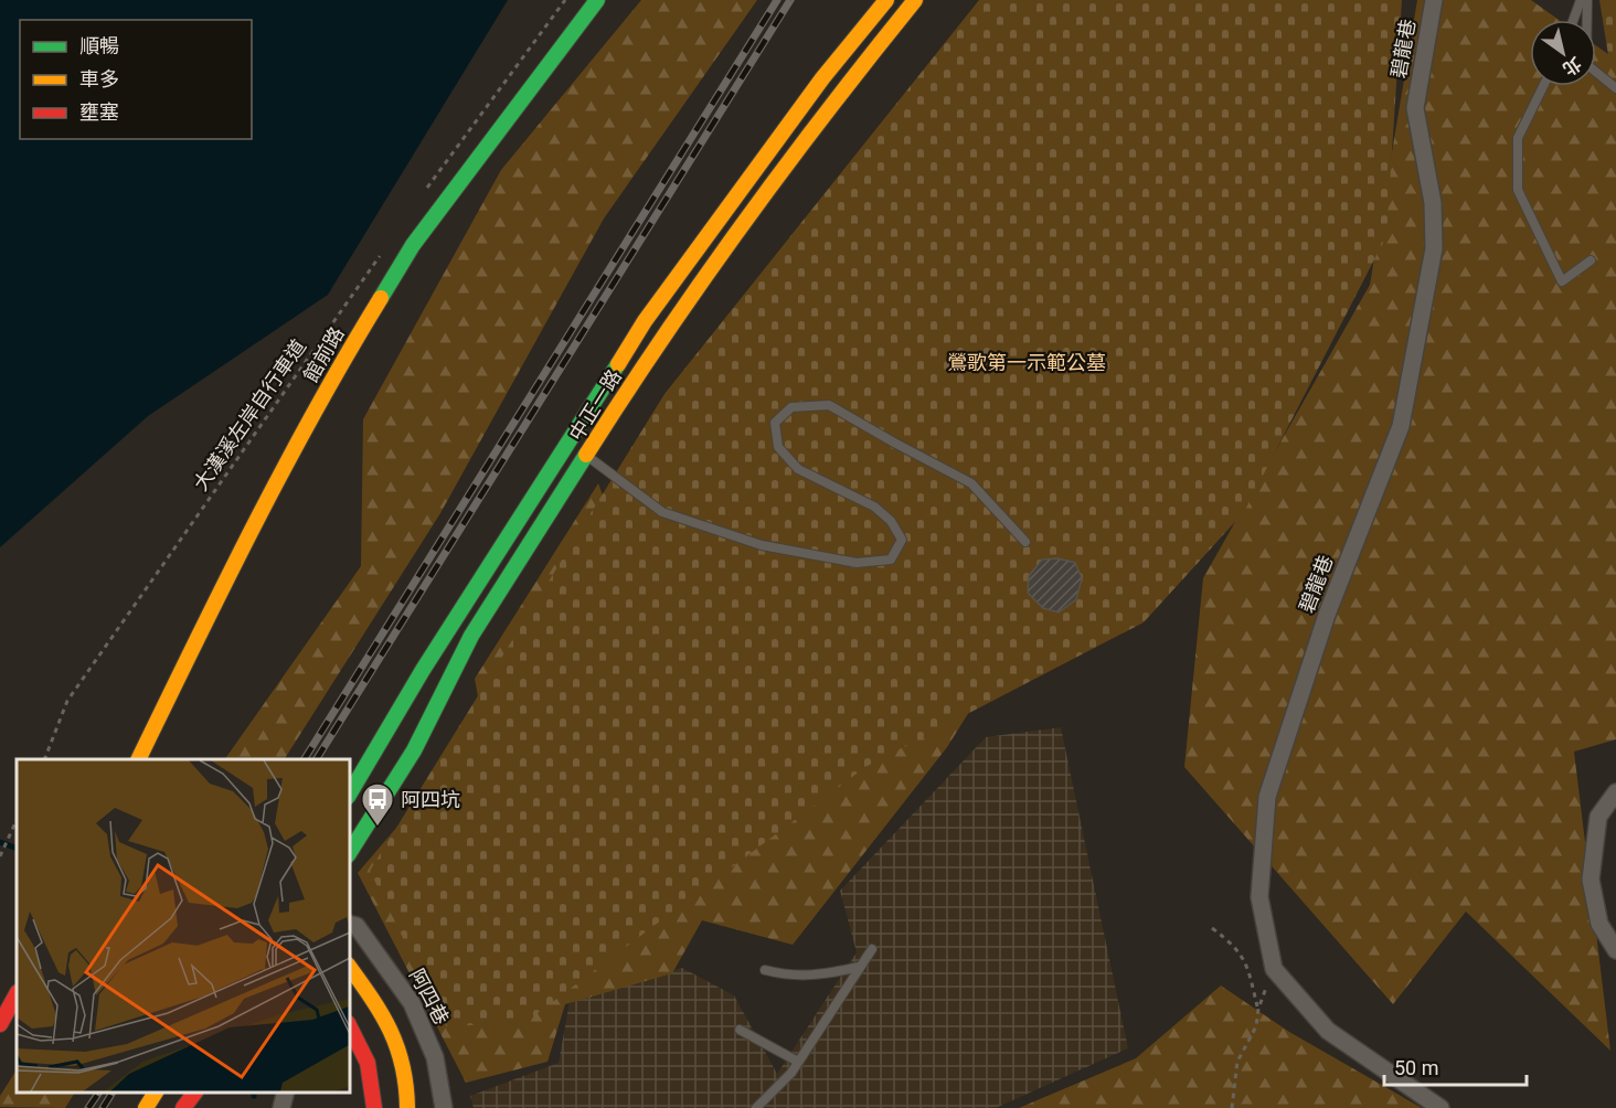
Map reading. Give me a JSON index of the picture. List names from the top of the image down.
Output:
{
  "streets": {
    "main road": ["館前路", "中正一路"],
    "street": ["碧龍巷", "阿四巷"],
    "path": ["大漢溪左岸自行車道"]
  },
  "parks": ["鶯歌第一示範公墓"],
  "places": {
    "bus stop": ["阿四坑"]
  },
  "legend": ["順暢", "車多", "壅塞"],
  "scale_bar": "50 m",
  "north": "bottom right"
}
